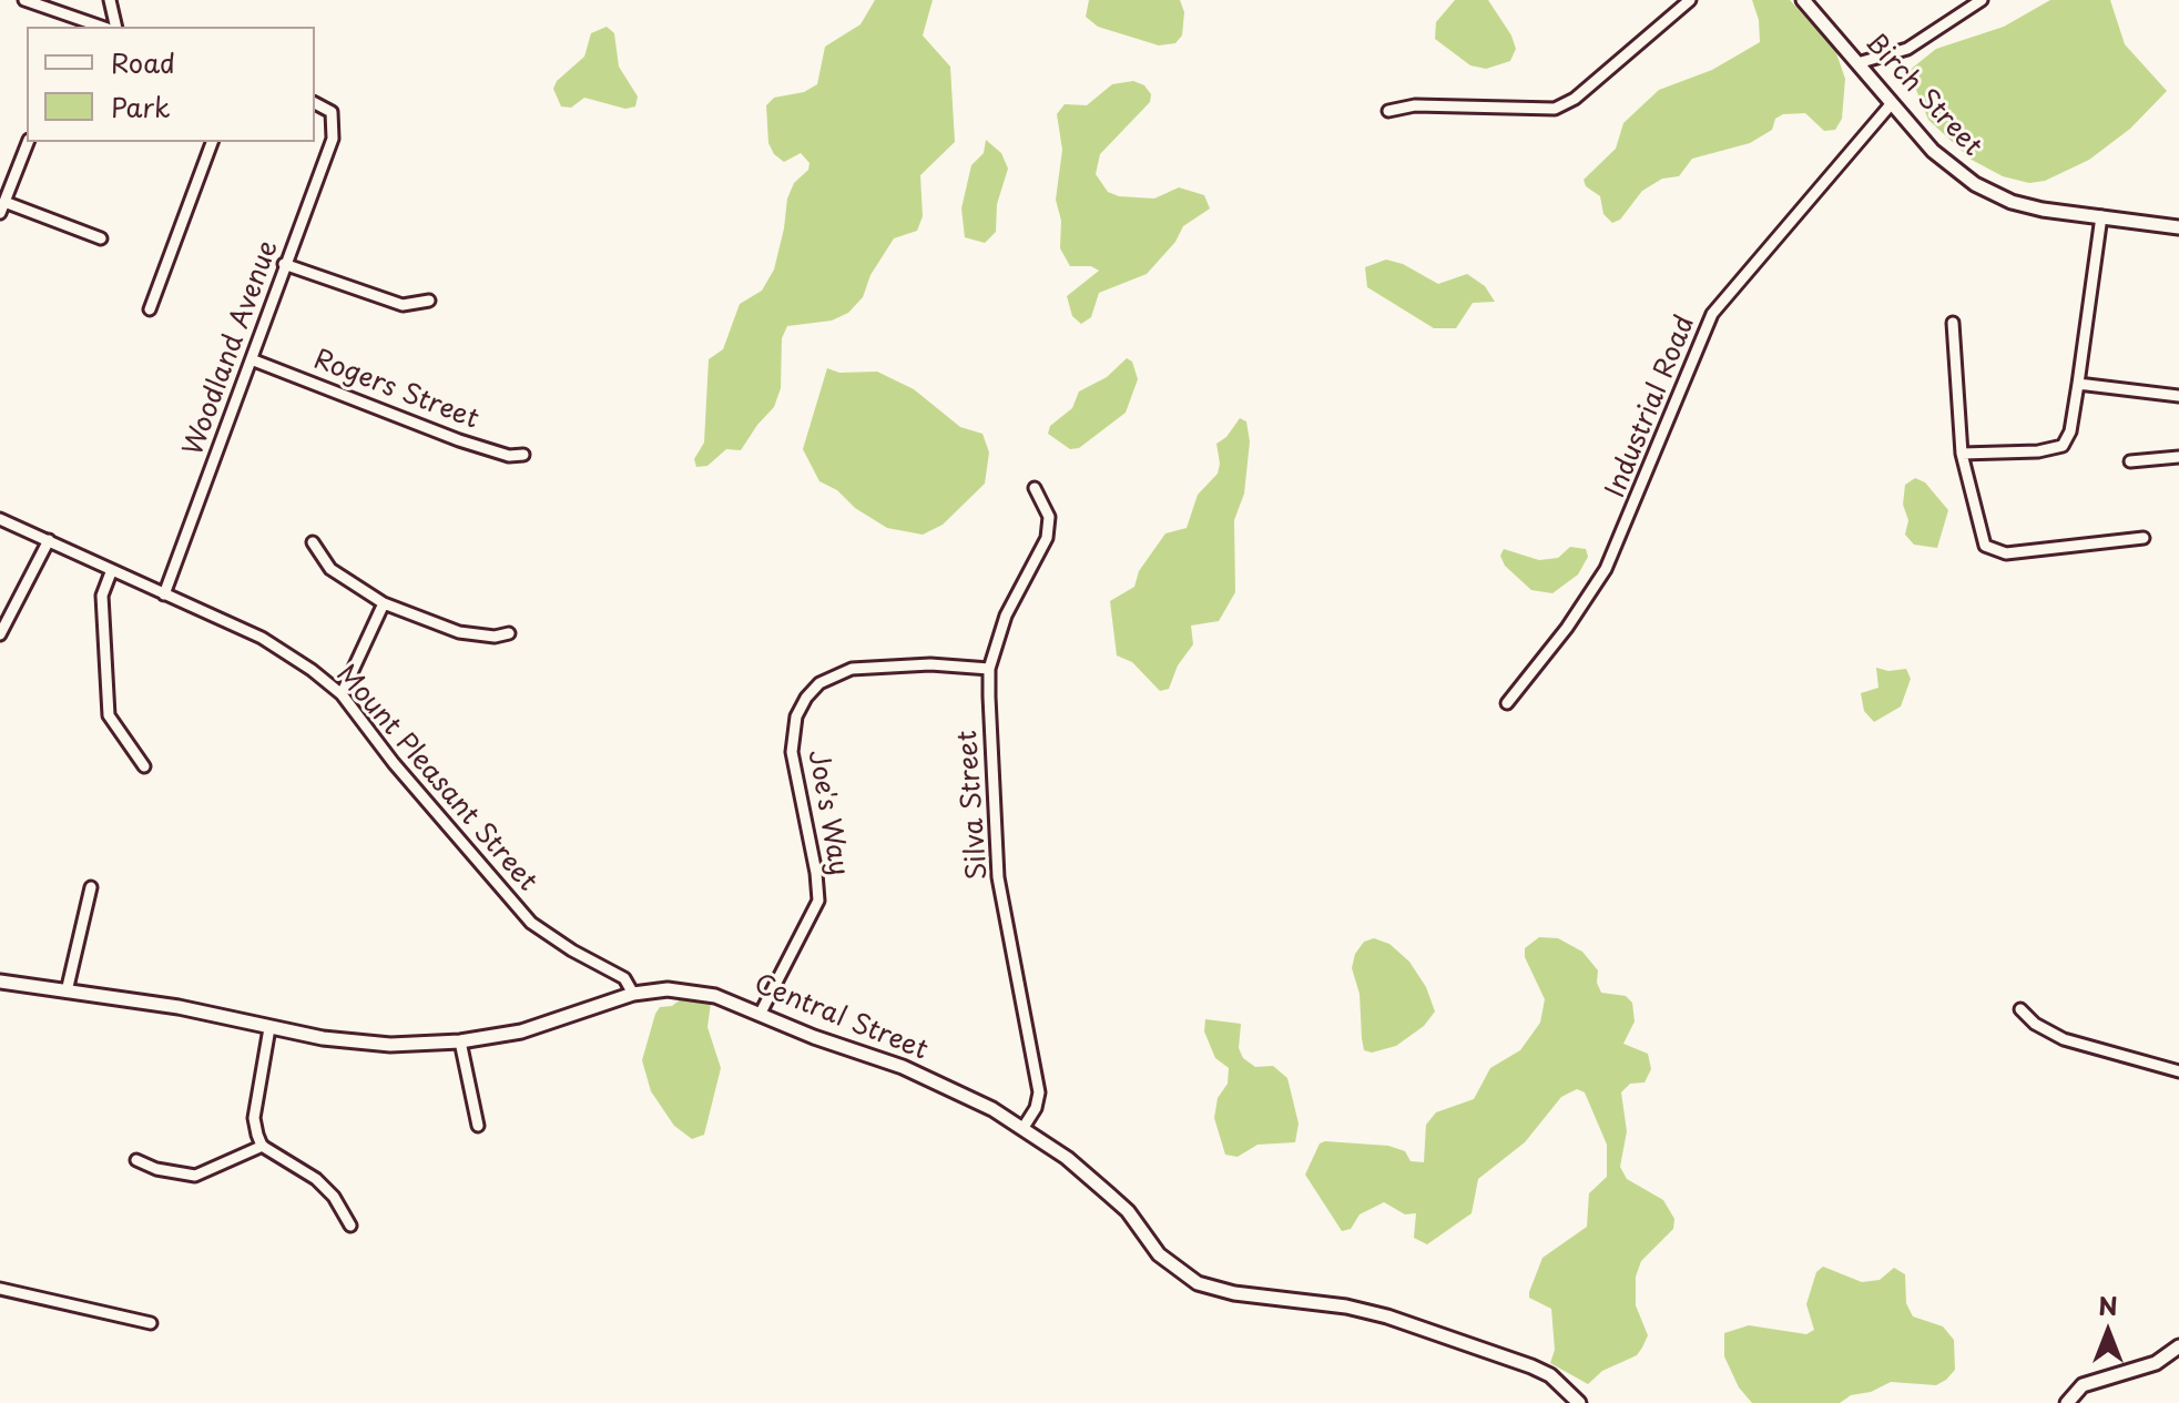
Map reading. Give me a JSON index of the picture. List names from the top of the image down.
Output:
{
  "streets": {
    "street": [
      "Birch Street",
      "Woodland Avenue",
      "Rogers Street",
      "Industrial Road",
      "Mount Pleasant Street",
      "Silva Street",
      "Joe's Way",
      "Central Street"
    ]
  },
  "crossings": [
    ["Birch Street", "Industrial Road"],
    ["Woodland Avenue", "Rogers Street"],
    ["Woodland Avenue", "Mount Pleasant Street"],
    ["Mount Pleasant Street", "Central Street"],
    ["Silva Street", "Joe's Way"],
    ["Silva Street", "Central Street"],
    ["Joe's Way", "Central Street"]
  ],
  "legend": ["Road", "Park"],
  "north": "top"
}
